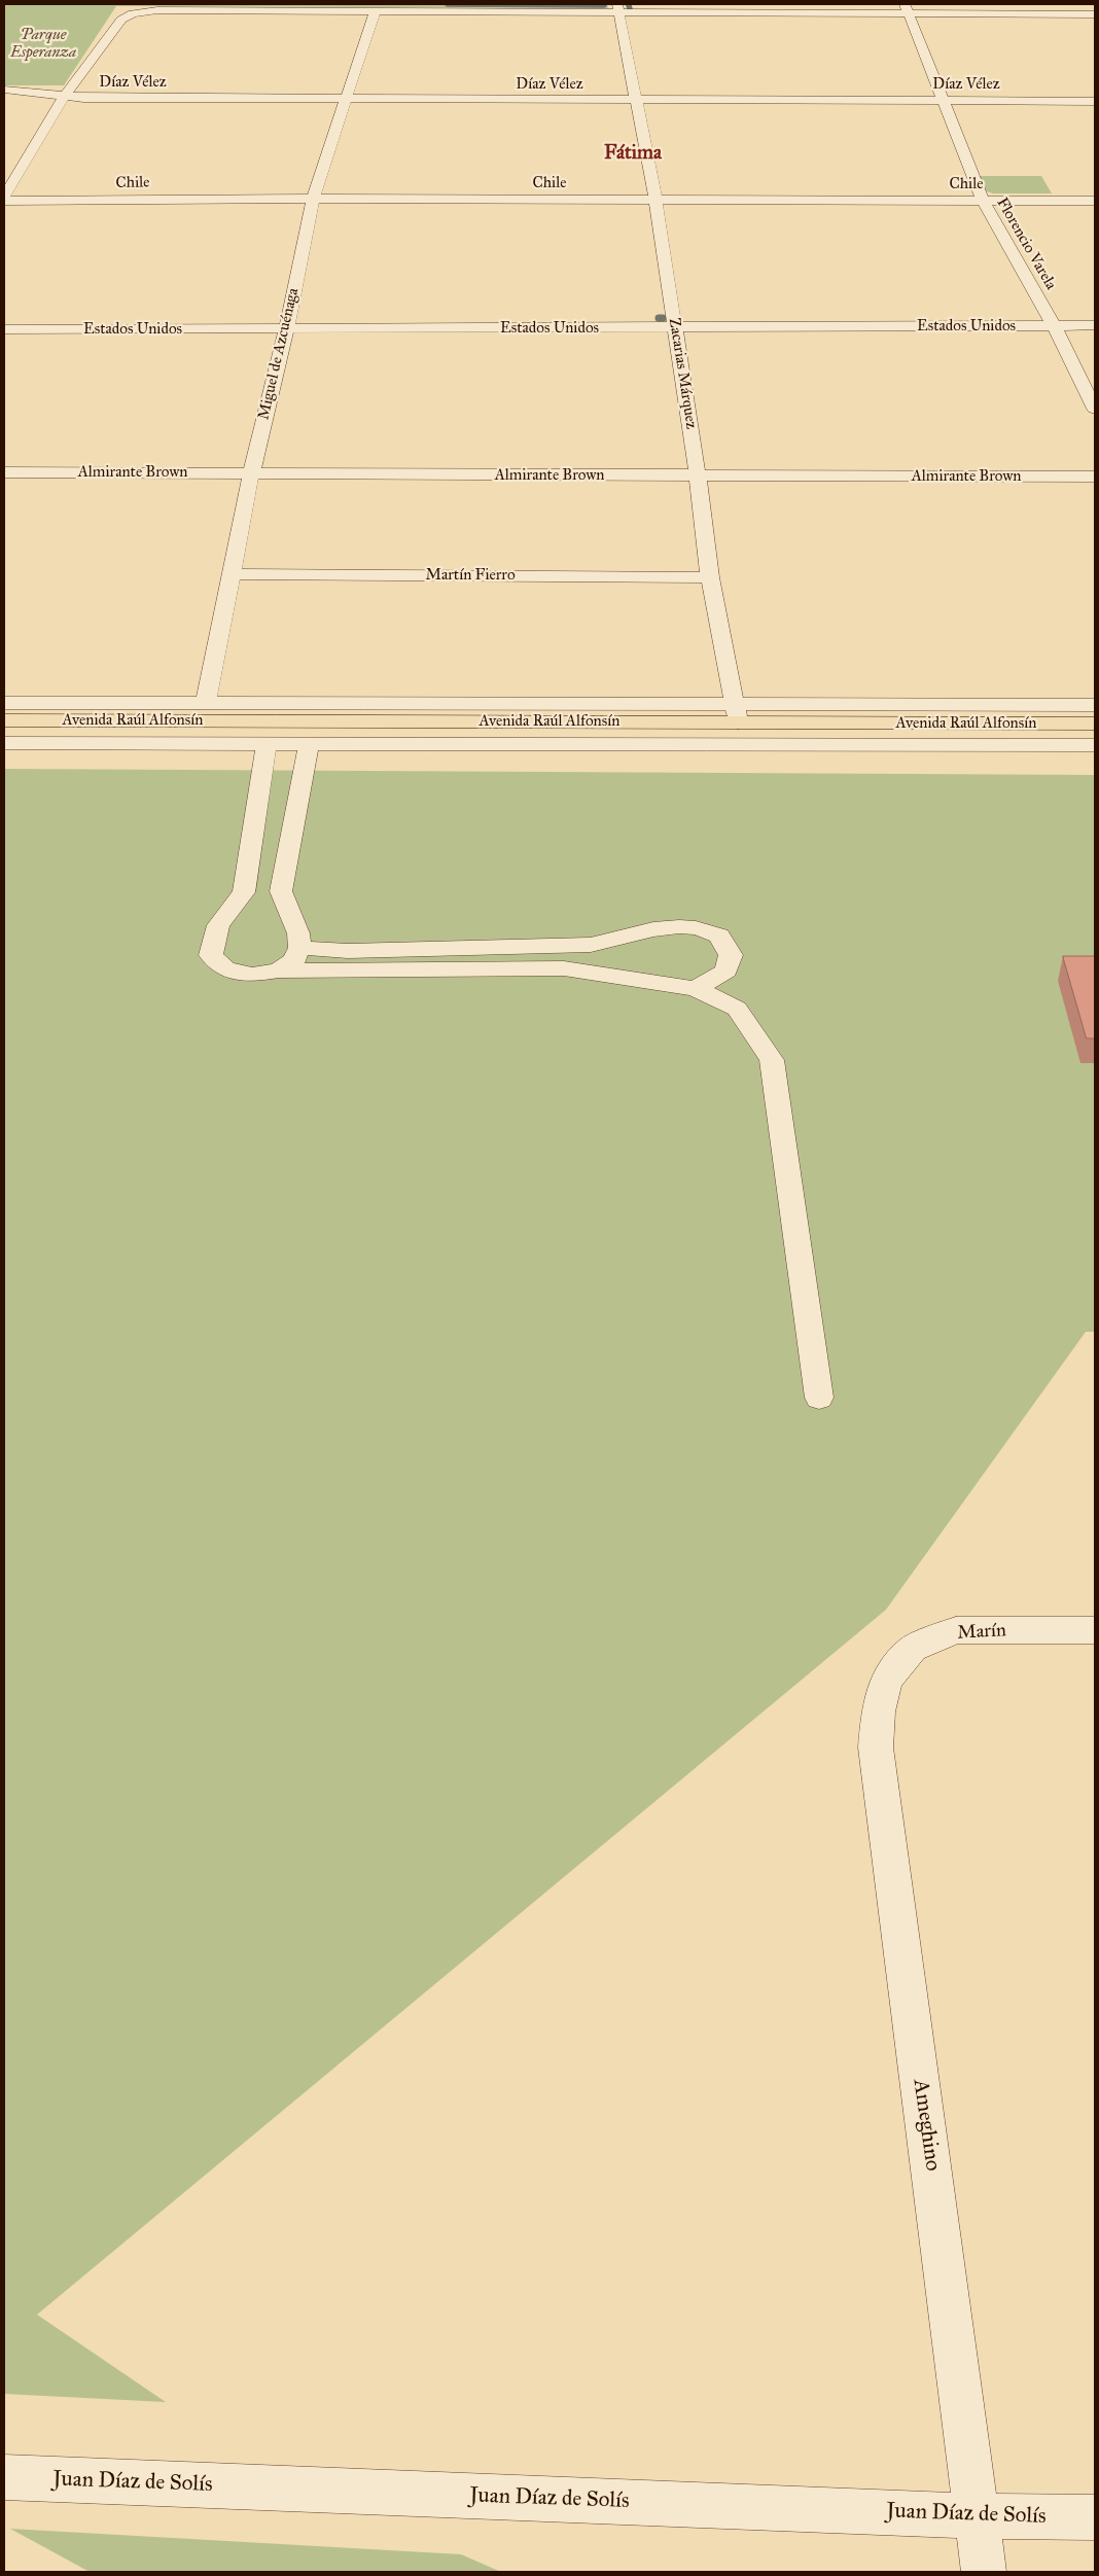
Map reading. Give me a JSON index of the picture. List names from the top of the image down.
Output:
{
  "streets": {
    "main road": ["Avenida Raúl Alfonsín"],
    "street": [
      "Díaz Vélez",
      "Chile",
      "Florencio Varela",
      "Estados Unidos",
      "Miguel de Azcuénaga",
      "Zacarias Márquez",
      "Almirante Brown",
      "Martín Fierro",
      "Marín",
      "Ameghino",
      "Juan Díaz de Solís"
    ]
  },
  "crossings": [
    ["Díaz Vélez", "Florencio Varela"],
    ["Díaz Vélez", "Miguel de Azcuénaga"],
    ["Díaz Vélez", "Zacarias Márquez"],
    ["Chile", "Florencio Varela"],
    ["Chile", "Miguel de Azcuénaga"],
    ["Chile", "Zacarias Márquez"],
    ["Florencio Varela", "Estados Unidos"],
    ["Estados Unidos", "Miguel de Azcuénaga"],
    ["Estados Unidos", "Zacarias Márquez"],
    ["Miguel de Azcuénaga", "Almirante Brown"],
    ["Miguel de Azcuénaga", "Martín Fierro"],
    ["Miguel de Azcuénaga", "Avenida Raúl Alfonsín"],
    ["Zacarias Márquez", "Almirante Brown"],
    ["Zacarias Márquez", "Martín Fierro"],
    ["Zacarias Márquez", "Avenida Raúl Alfonsín"],
    ["Marín", "Ameghino"],
    ["Ameghino", "Juan Díaz de Solís"]
  ],
  "districts": ["Fátima"],
  "parks": ["Parque Esperanza"]
}
